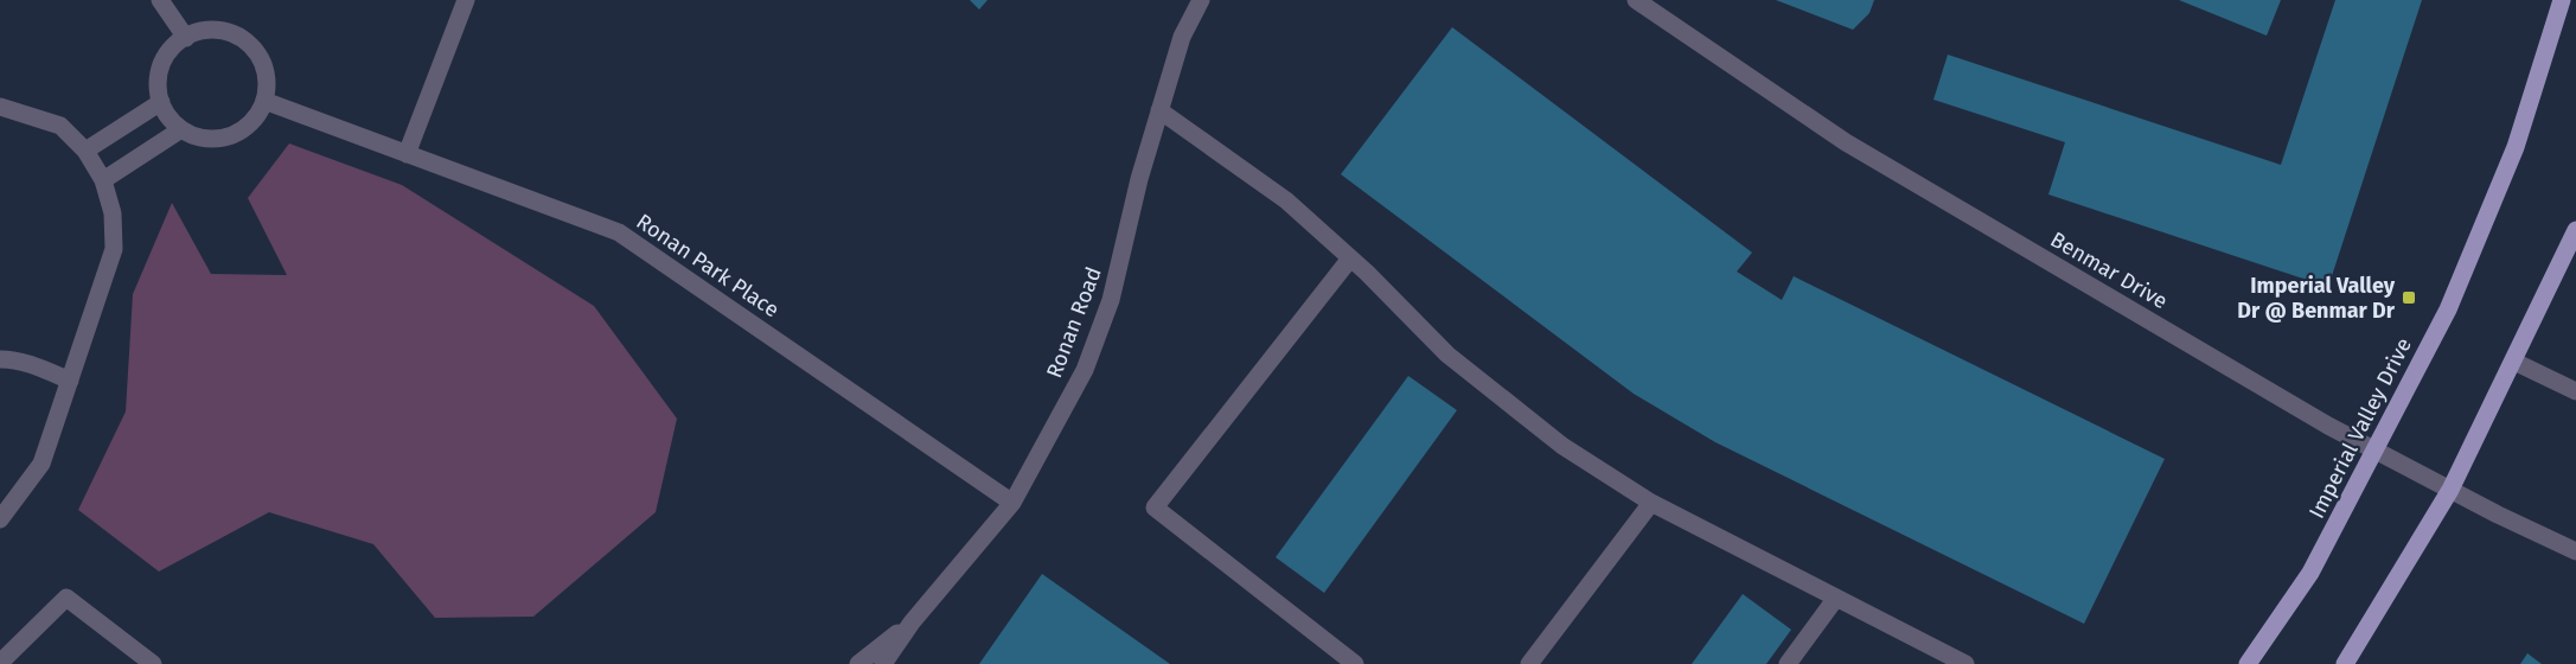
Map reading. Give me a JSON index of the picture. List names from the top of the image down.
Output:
{
  "streets": {
    "main road": ["Imperial Valley Drive"],
    "street": ["Ronan Park Place", "Benmar Drive", "Ronan Road"]
  },
  "crossings": [
    ["Ronan Park Place", "Ronan Road"],
    ["Benmar Drive", "Imperial Valley Drive"]
  ],
  "places": {
    "transit": ["Imperial Valley Dr @ Benmar Dr"]
  }
}
